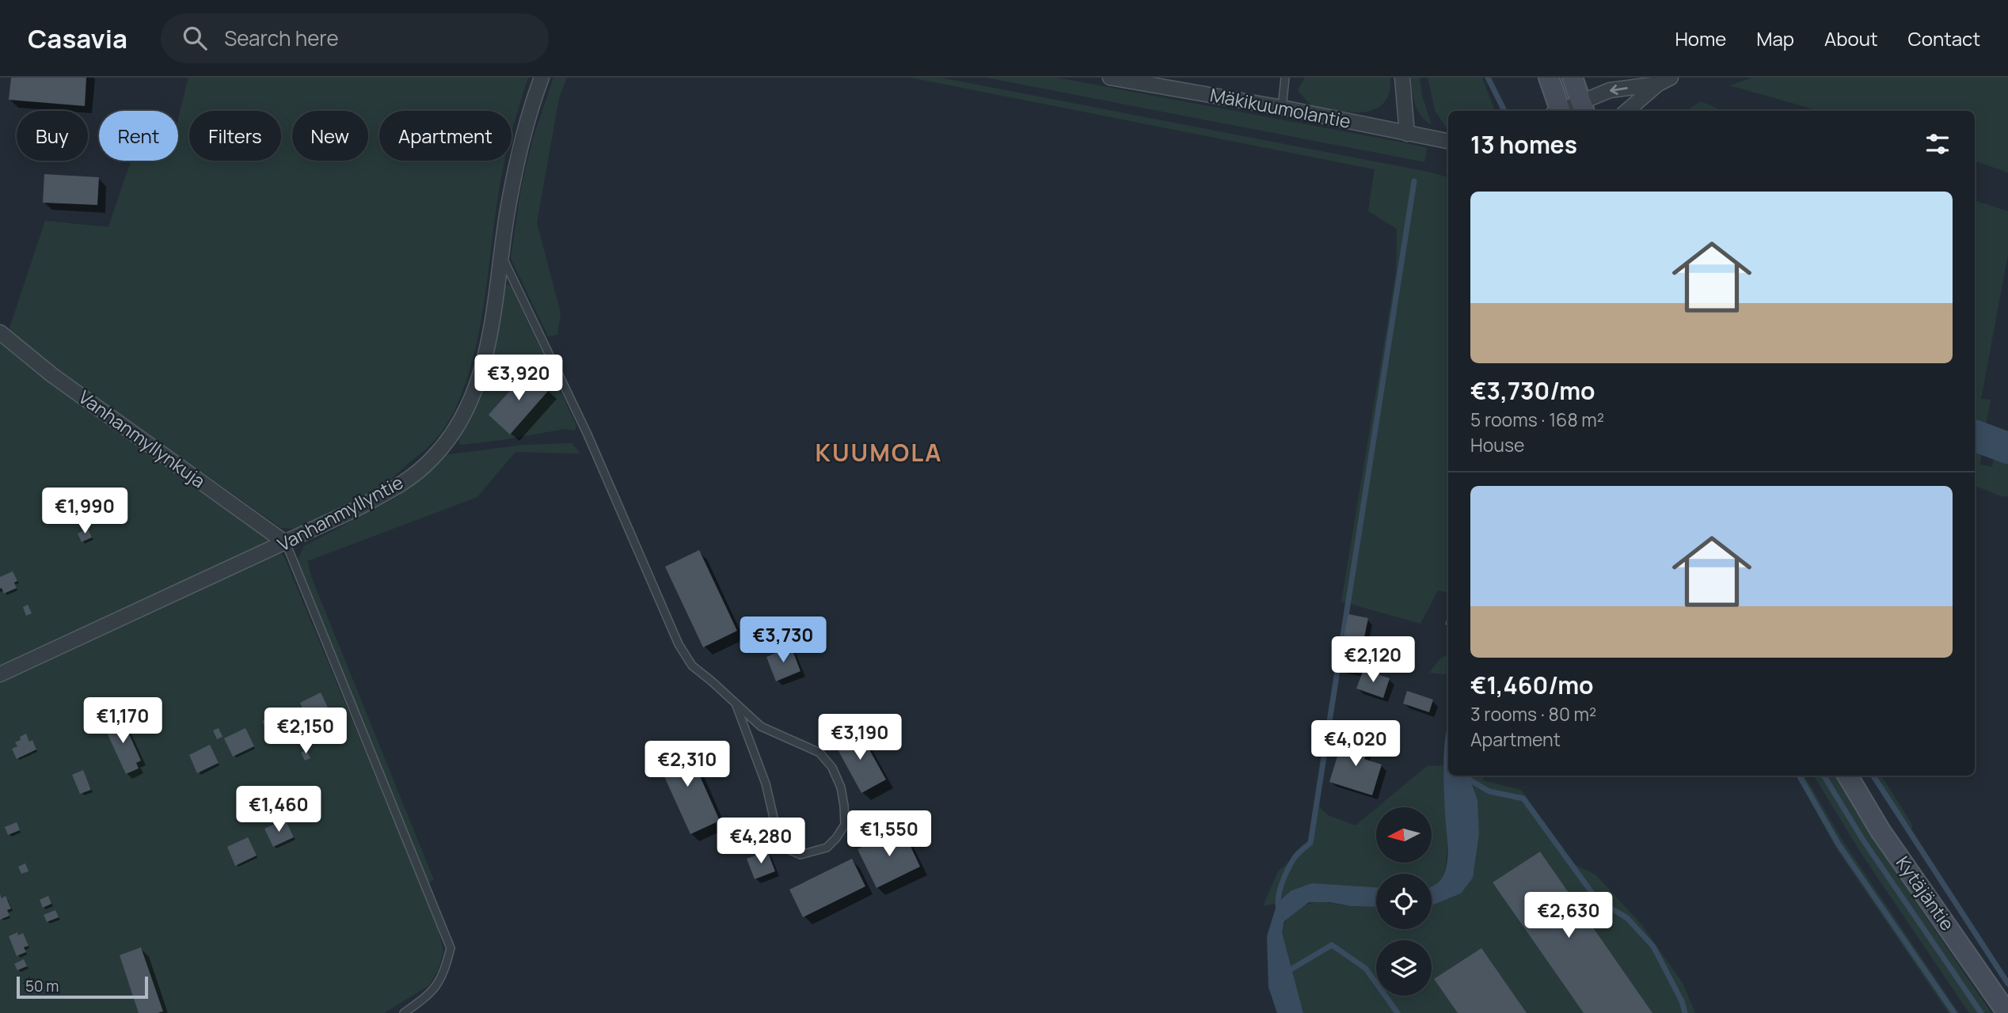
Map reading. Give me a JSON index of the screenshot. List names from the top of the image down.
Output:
{
  "streets": {
    "street": [
      "Mäkikuumolantie",
      "Vanhanmyllynkuja",
      "Vanhanmyllyntie",
      "Kytäjäntie"
    ]
  },
  "crossings": [
    ["Vanhanmyllynkuja", "Vanhanmyllyntie"]
  ],
  "districts": ["KUUMOLA"],
  "scale_bar": "50 m",
  "north": "left",
  "page": {
    "header": "Casavia",
    "search": "Search here",
    "nav": [
      "Home",
      "Map",
      "About",
      "Contact"
    ],
    "chip": [
      "Buy",
      "Rent",
      "Filters",
      "New",
      "Apartment"
    ],
    "heading": "13 homes",
    "list": [
      {
        "name": "€3,730/mo",
        "note": "5 rooms · 168 m² · House"
      },
      {
        "name": "€1,460/mo",
        "note": "3 rooms · 80 m² · Apartment"
      }
    ],
    "price": [
      "€3,920",
      "€1,990",
      "€3,730",
      "€2,120",
      "€1,170",
      "€2,150",
      "€3,190",
      "€4,020",
      "€2,310",
      "€1,460",
      "€1,550",
      "€4,280",
      "€2,630"
    ],
    "scale": "50 m"
  }
}
